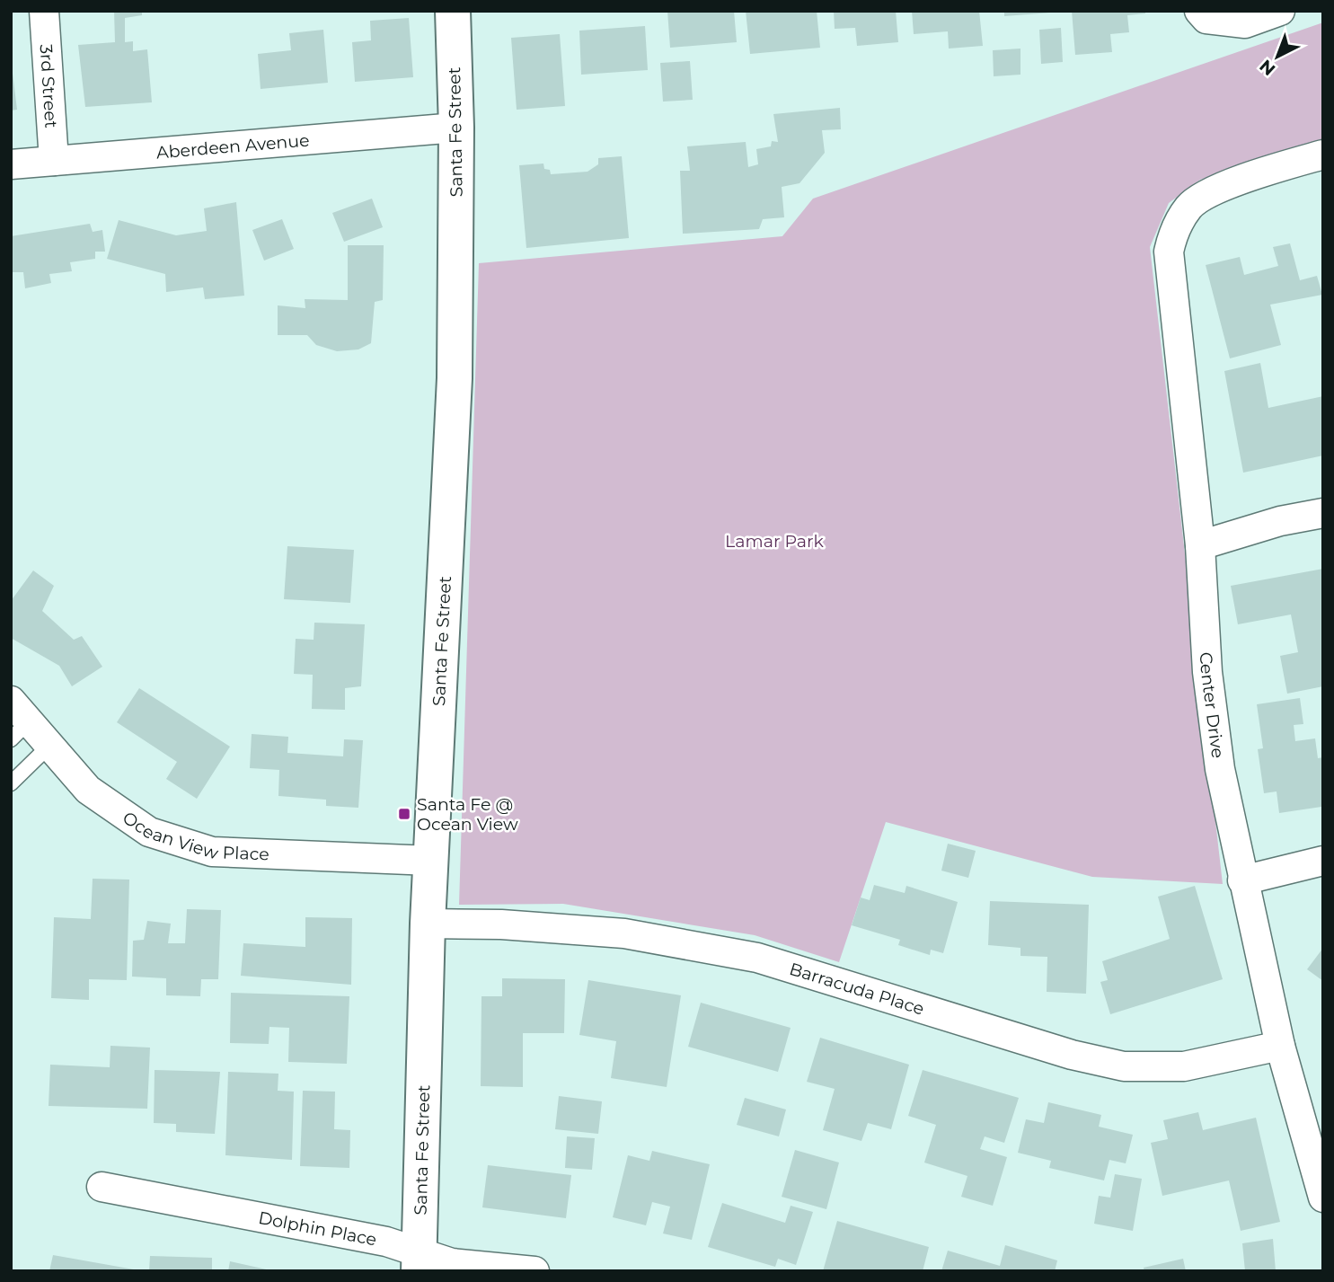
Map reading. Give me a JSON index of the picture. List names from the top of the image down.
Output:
{
  "streets": {
    "street": [
      "3rd Street",
      "Santa Fe Street",
      "Aberdeen Avenue",
      "Center Drive",
      "Ocean View Place",
      "Barracuda Place",
      "Dolphin Place"
    ]
  },
  "crossings": [
    ["3rd Street", "Aberdeen Avenue"],
    ["Santa Fe Street", "Aberdeen Avenue"],
    ["Santa Fe Street", "Ocean View Place"],
    ["Santa Fe Street", "Barracuda Place"],
    ["Santa Fe Street", "Dolphin Place"],
    ["Center Drive", "Barracuda Place"]
  ],
  "parks": ["Lamar Park"],
  "places": {
    "transit": ["Santa Fe @ Ocean View"]
  },
  "north": "bottom left"
}
